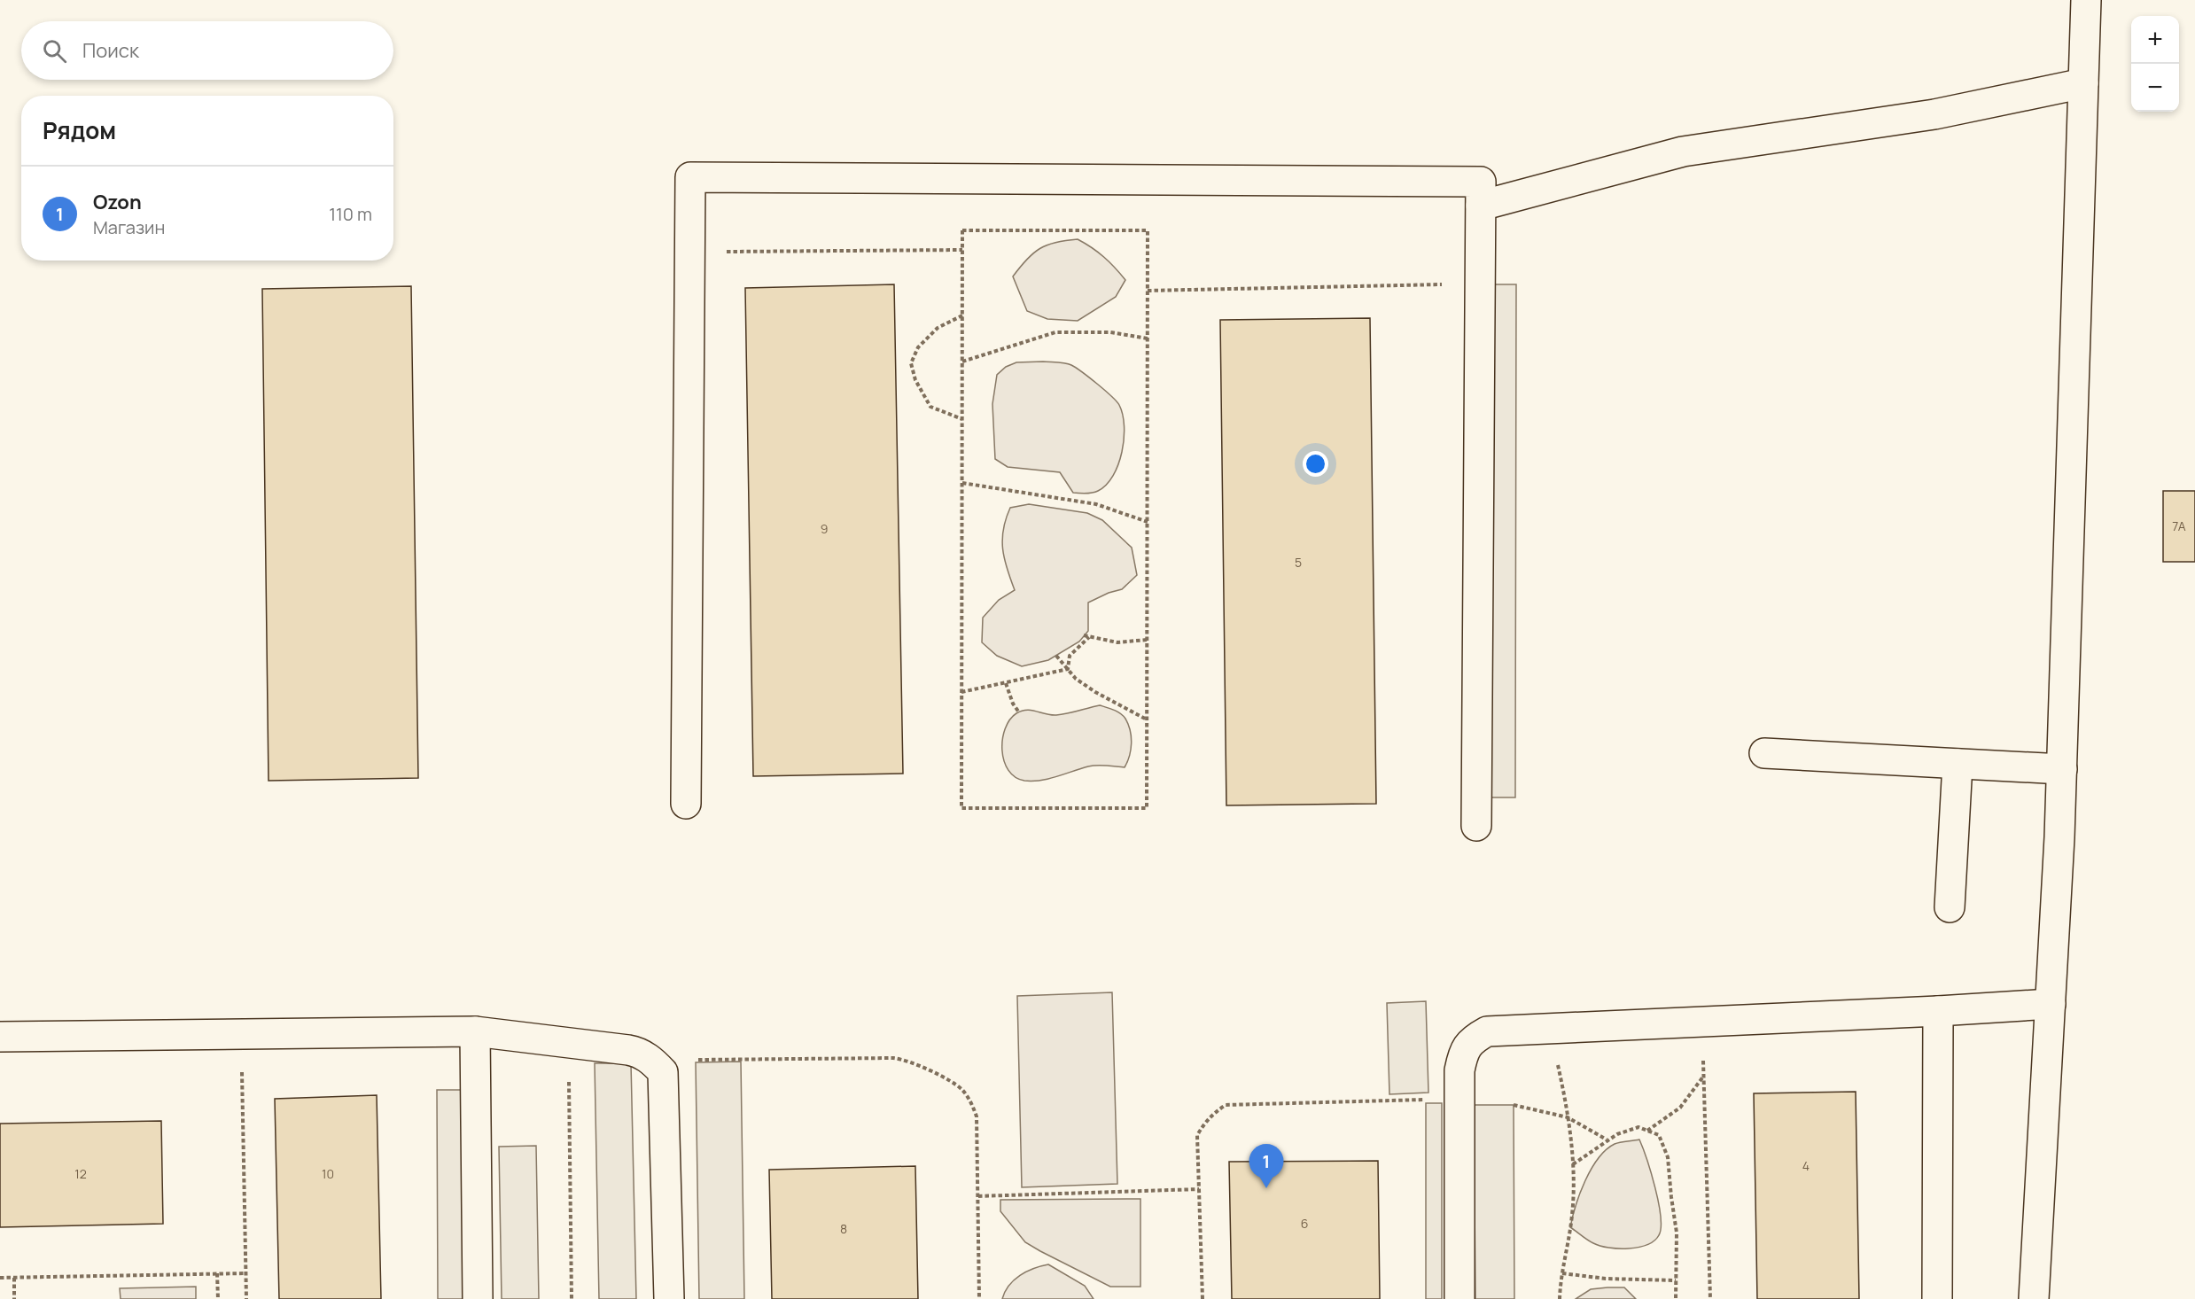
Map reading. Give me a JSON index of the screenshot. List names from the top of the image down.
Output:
{
  "house_numbers": [
    "7А",
    "9",
    "5",
    "4",
    "12",
    "10",
    "6",
    "8"
  ],
  "page": {
    "map_buttons": ["+", "−"],
    "search": "Поиск",
    "heading": "Рядом",
    "list": [
      {
        "mark": "1",
        "name": "Ozon",
        "note": "Магазин",
        "value": "110 m"
      }
    ],
    "pins": "1"
  }
}
